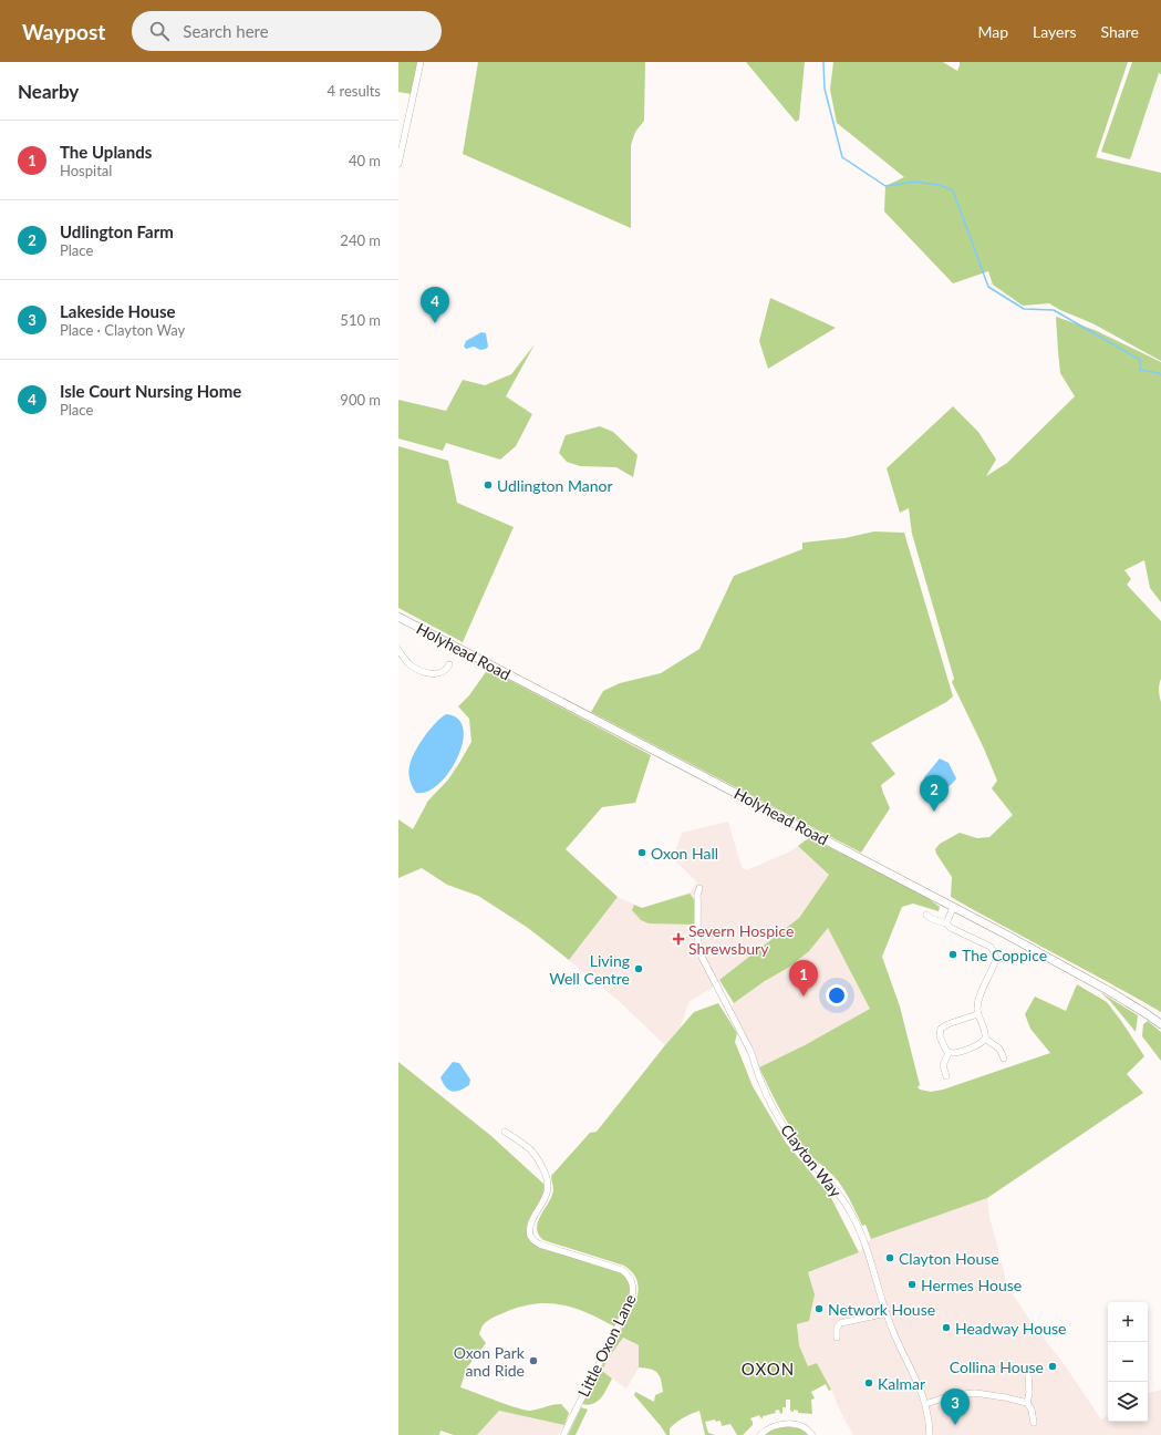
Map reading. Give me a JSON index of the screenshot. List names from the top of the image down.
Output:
{
  "streets": {
    "main road": ["Holyhead Road"],
    "street": ["Clayton Way", "Little Oxon Lane"]
  },
  "districts": ["OXON"],
  "places": {
    "other": [
      "Udlington Manor",
      "Oxon Hall",
      "The Coppice",
      "Living Well Centre",
      "Clayton House",
      "Hermes House",
      "Network House",
      "Headway House",
      "Oxon Park and Ride",
      "Collina House",
      "Kalmar"
    ],
    "health": ["Severn Hospice Shrewsbury"]
  },
  "page": {
    "header": "Waypost",
    "search": "Search here",
    "nav": ["Map", "Layers", "Share"],
    "heading": ["Nearby", "4 results"],
    "list": [
      {
        "mark": "1",
        "name": "The Uplands",
        "note": "Hospital",
        "value": "40 m"
      },
      {
        "mark": "2",
        "name": "Udlington Farm",
        "note": "Place",
        "value": "240 m"
      },
      {
        "mark": "3",
        "name": "Lakeside House",
        "note": "Place · Clayton Way",
        "value": "510 m"
      },
      {
        "mark": "4",
        "name": "Isle Court Nursing Home",
        "note": "Place",
        "value": "900 m"
      }
    ],
    "pins": [
      "4",
      "2",
      "1",
      "3"
    ],
    "map_buttons": ["+", "−"]
  }
}
